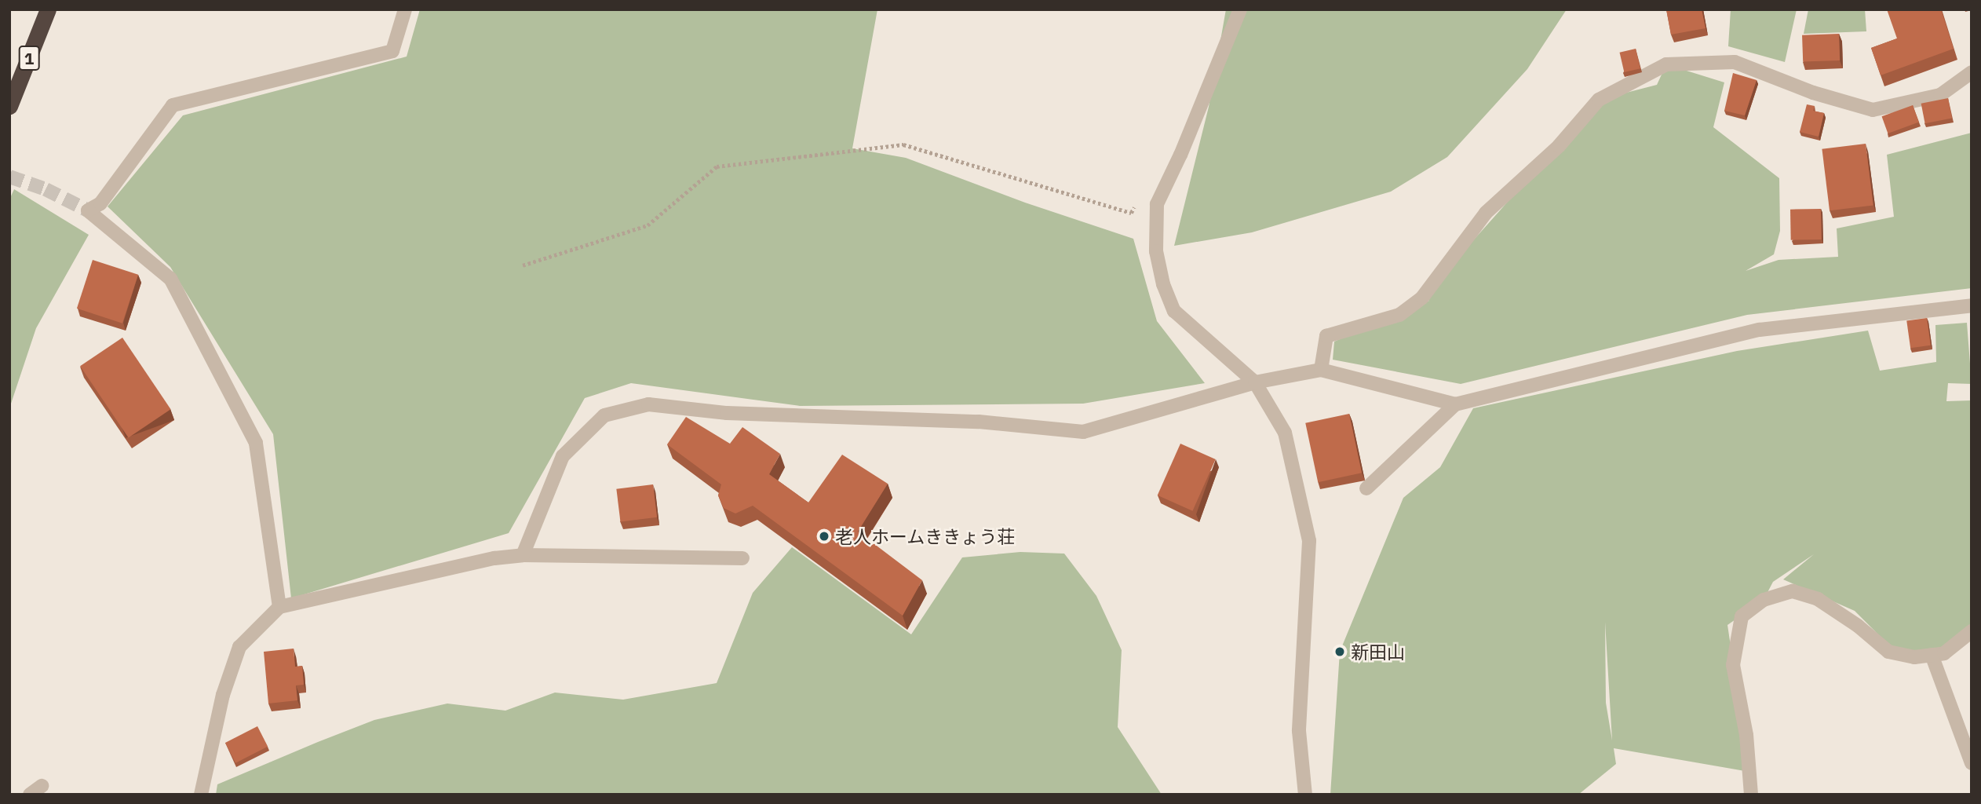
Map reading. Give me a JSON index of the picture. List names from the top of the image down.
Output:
{
  "streets": {
    "highway": ["1"]
  },
  "places": ["老人ホームききょう荘", "新田山"]
}
